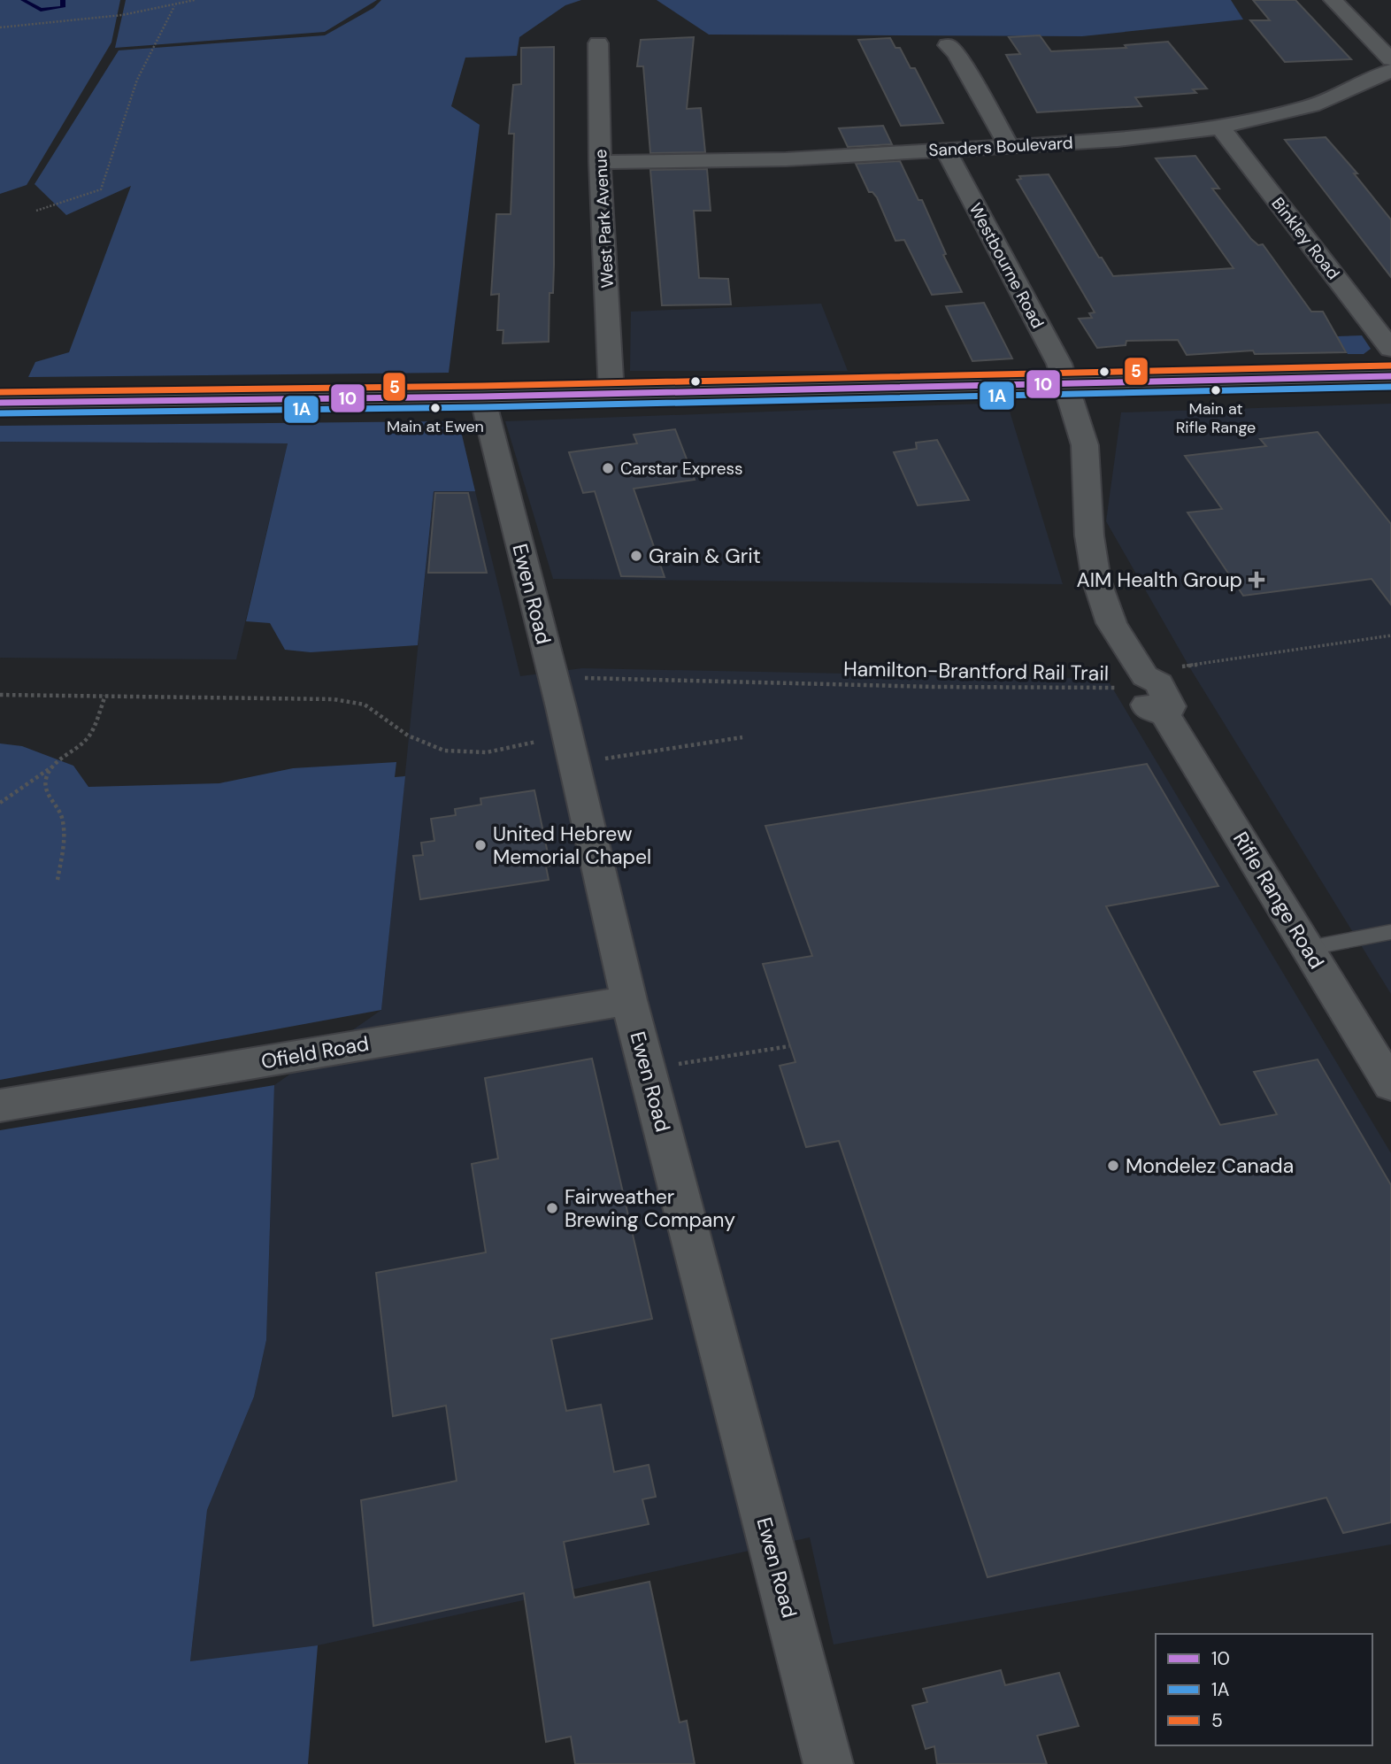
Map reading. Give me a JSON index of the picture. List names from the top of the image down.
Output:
{
  "streets": {
    "street": [
      "Sanders Boulevard",
      "West Park Avenue",
      "Binkley Road",
      "Westbourne Road",
      "Ewen Road",
      "Rifle Range Road",
      "Ofield Road"
    ],
    "path": ["Hamilton-Brantford Rail Trail"]
  },
  "crossings": [
    ["Sanders Boulevard", "West Park Avenue"],
    ["Sanders Boulevard", "Binkley Road"],
    ["Sanders Boulevard", "Westbourne Road"],
    ["Ewen Road", "Hamilton-Brantford Rail Trail"],
    ["Ewen Road", "Ofield Road"],
    ["Hamilton-Brantford Rail Trail", "Rifle Range Road"]
  ],
  "places": {
    "other": [
      "Main at Rifle Range",
      "Main at Ewen",
      "Carstar Express",
      "Grain & Grit",
      "United Hebrew Memorial Chapel",
      "Mondelez Canada",
      "Fairweather Brewing Company"
    ],
    "health": ["AIM Health Group"]
  },
  "lines": ["transit line 5", "transit line 10", "transit line 1A"],
  "legend": ["10", "1A", "5"]
}
